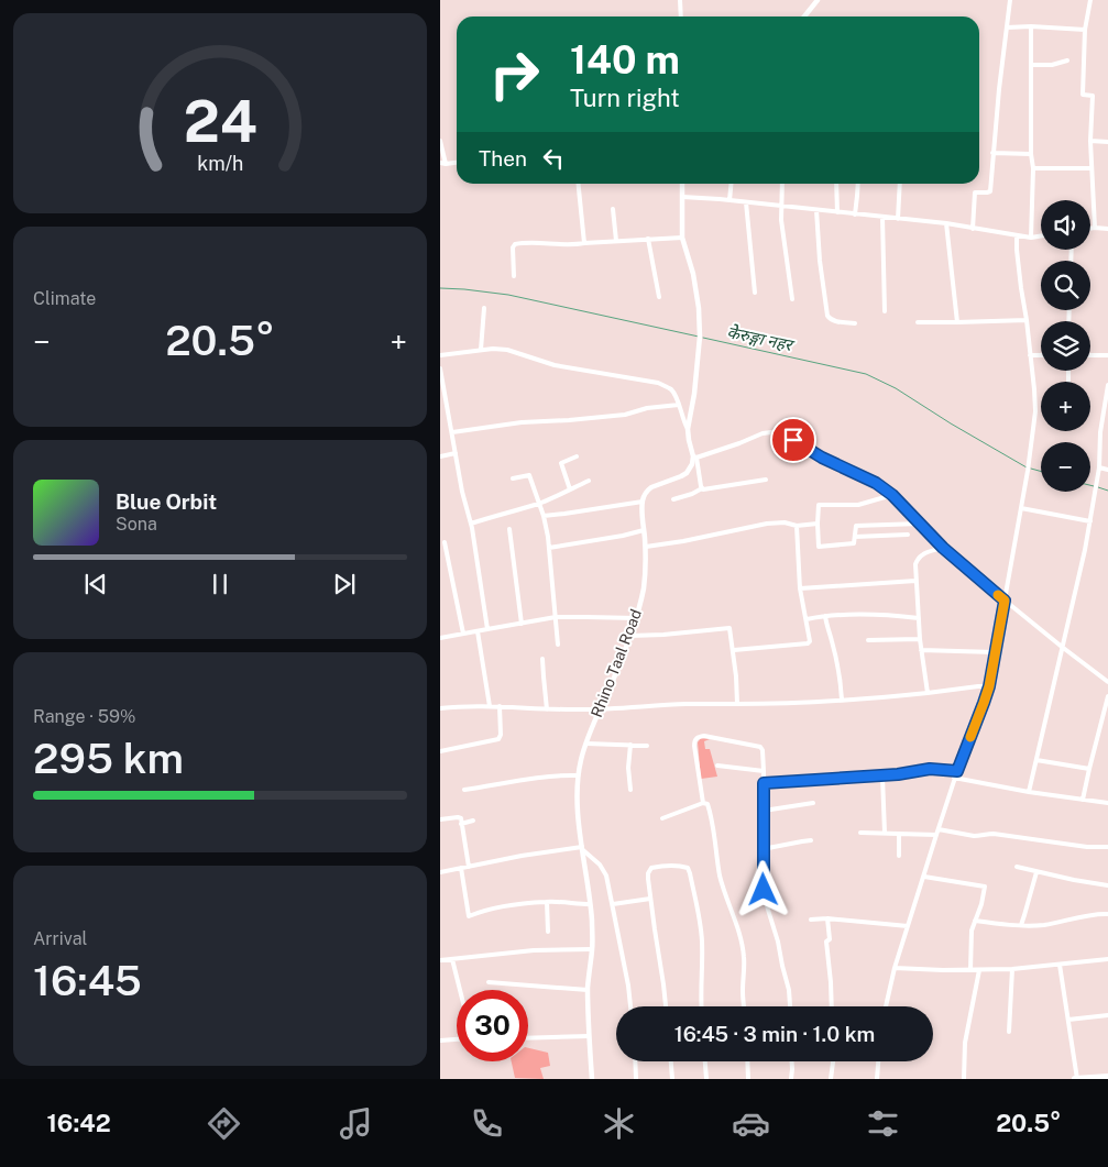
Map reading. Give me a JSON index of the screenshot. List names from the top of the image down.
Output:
{
  "streets": {
    "street": ["Rhino Taal Road"]
  },
  "water": ["केेरुङ्गा नहर"],
  "page": {
    "turn": ["140 m", "Turn right"],
    "then": "Then",
    "map_buttons": ["+", "−"],
    "tile": [
      "Climate",
      ["Range · 59%", "295 km"],
      ["Arrival", "16:45"]
    ],
    "heat": ["−", "20.5°", "+"],
    "song": ["Blue Orbit", "Sona"],
    "limit": "30",
    "trip": "16:45 · 3 min · 1.0 km",
    "tabs": ["16:42", "20.5°"],
    "gauge": ["24", "km/h"]
  }
}
